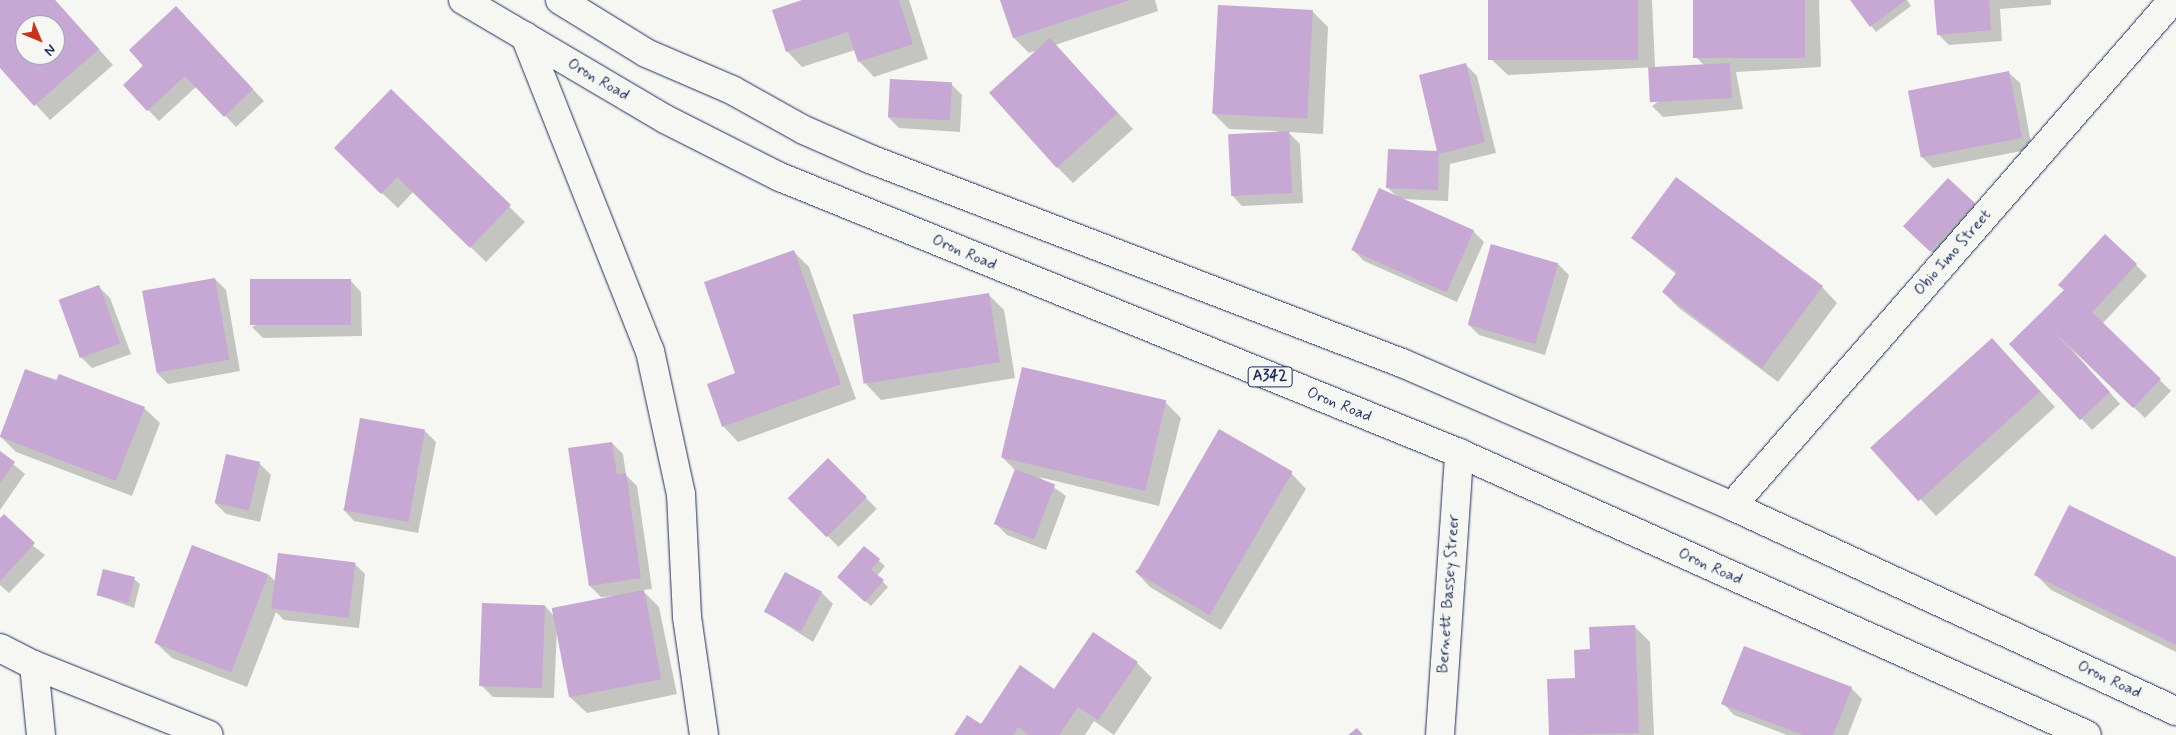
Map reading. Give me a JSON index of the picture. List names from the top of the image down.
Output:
{
  "streets": {
    "main road": [
      "Oron Road",
      "Obio Imo Street",
      "A342",
      "Bernett Bassey Streer"
    ]
  },
  "crossings": [
    ["Oron Road", "Obio Imo Street"],
    ["Oron Road", "Bernett Bassey Streer"]
  ],
  "north": "bottom right"
}
